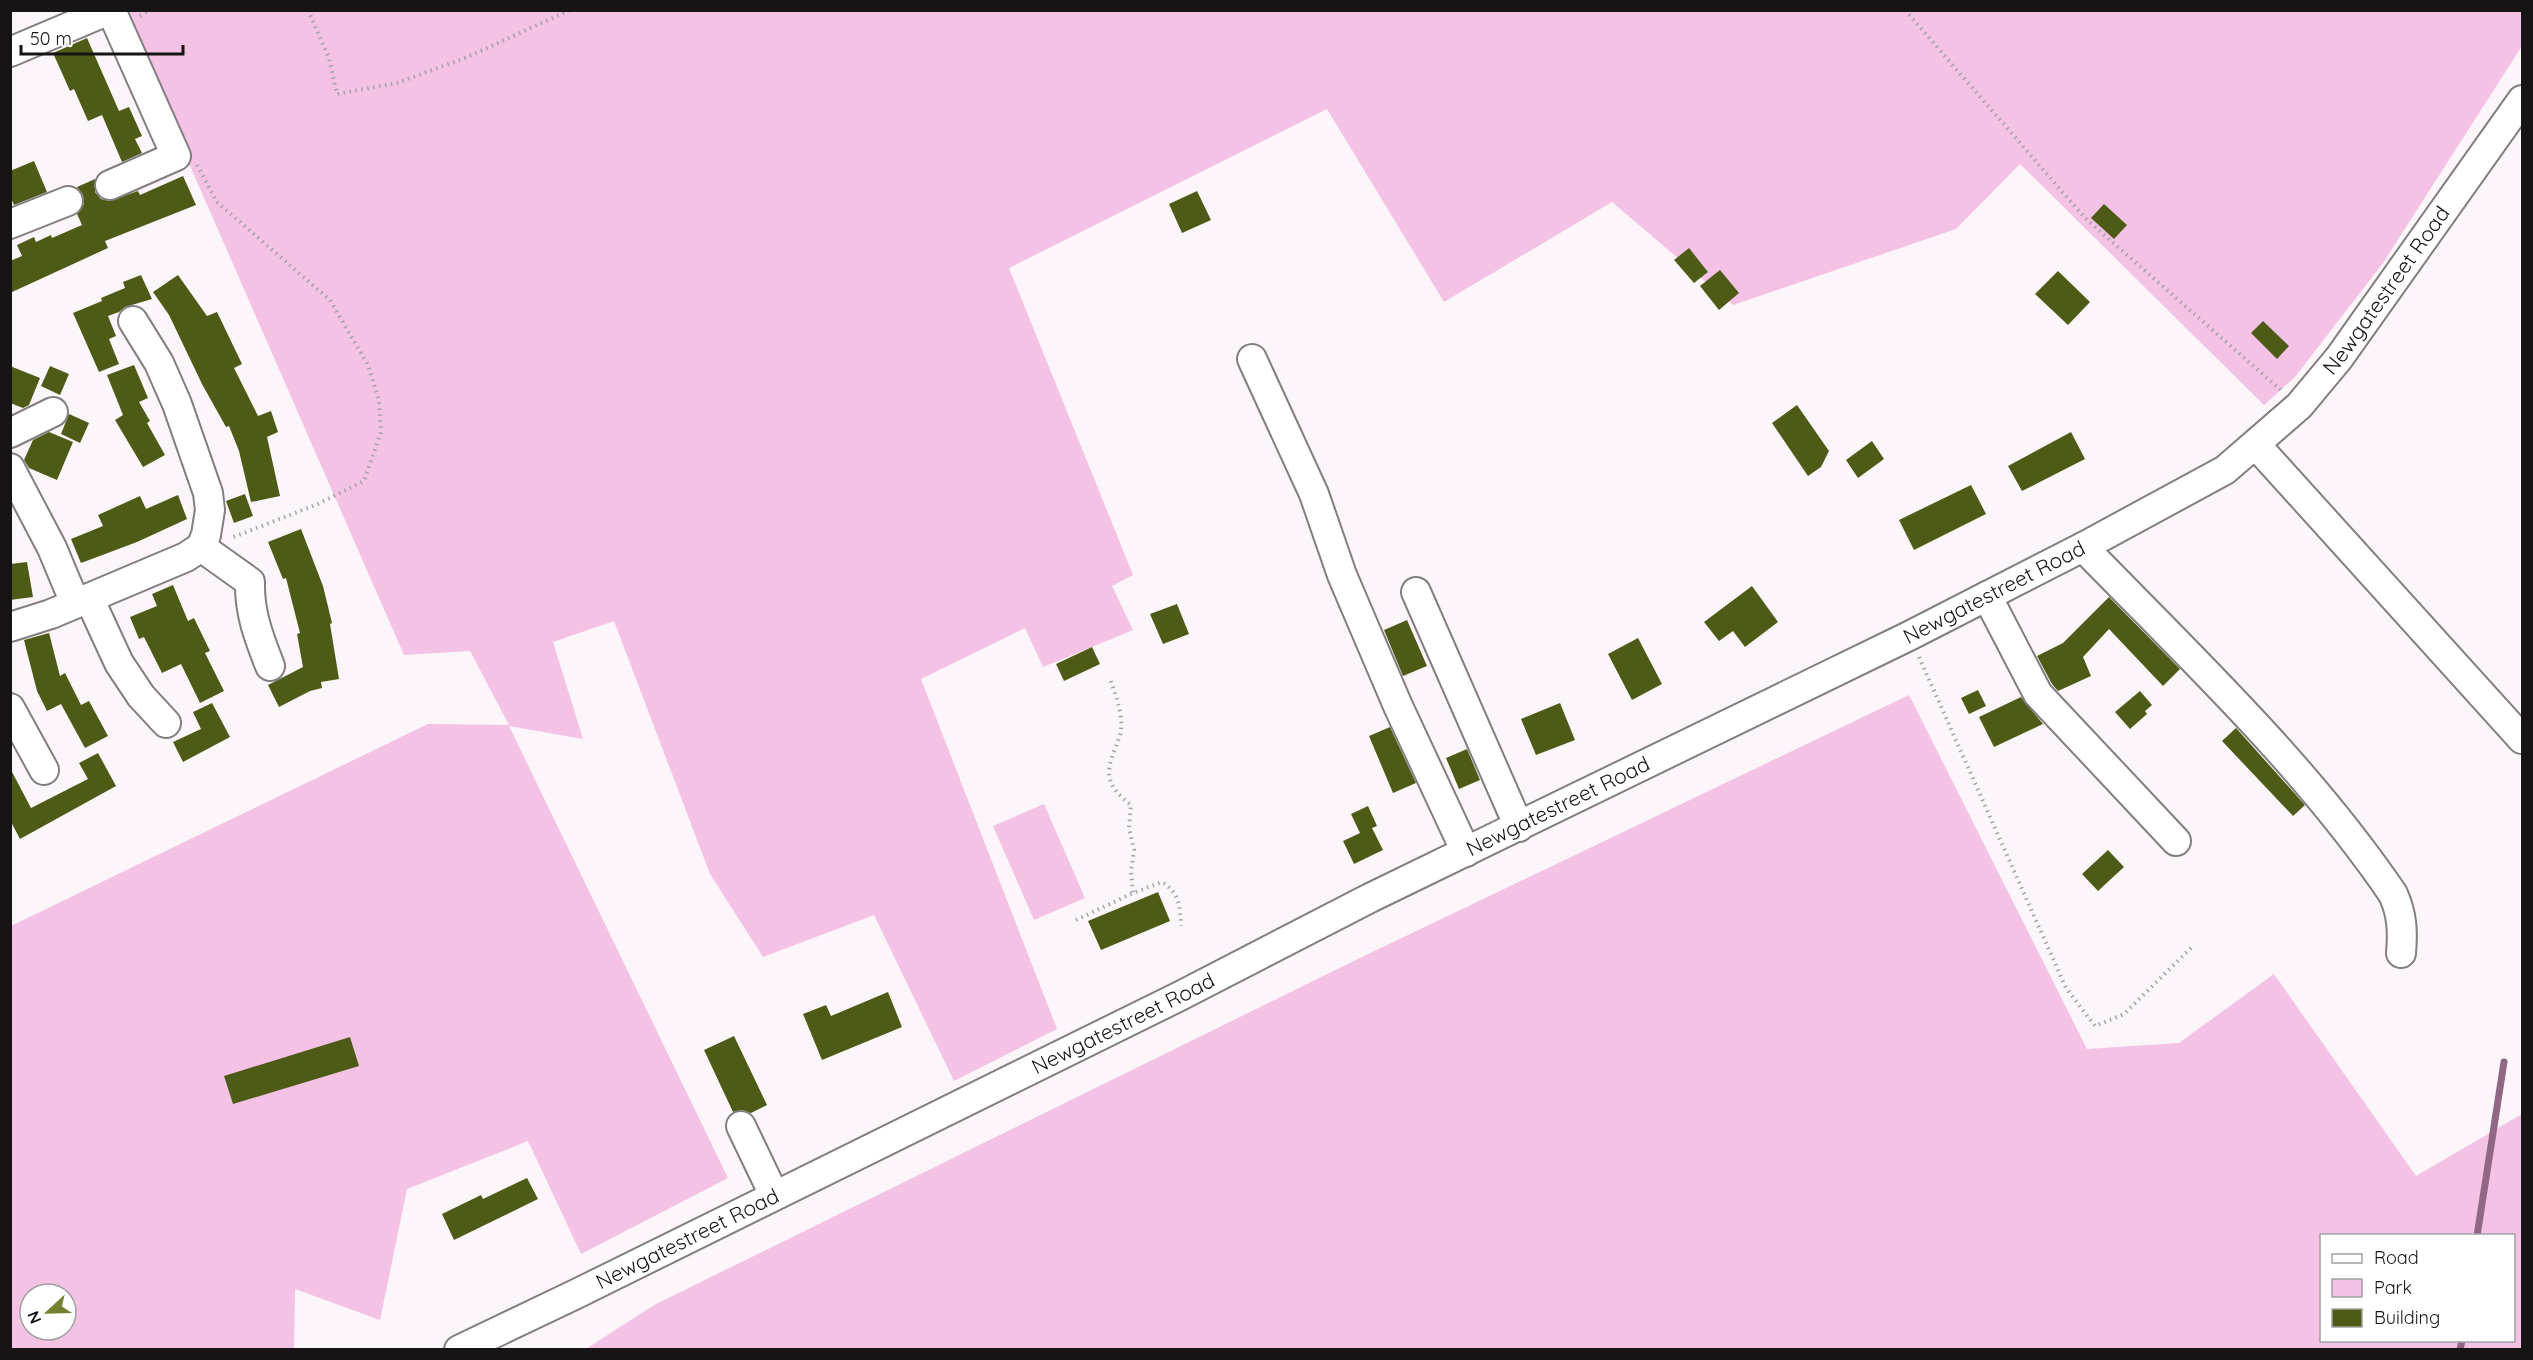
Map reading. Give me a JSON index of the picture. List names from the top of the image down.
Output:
{
  "streets": {
    "street": ["Newgatestreet Road"]
  },
  "legend": ["Road", "Park", "Building"],
  "scale_bar": "50 m",
  "north": "left"
}
